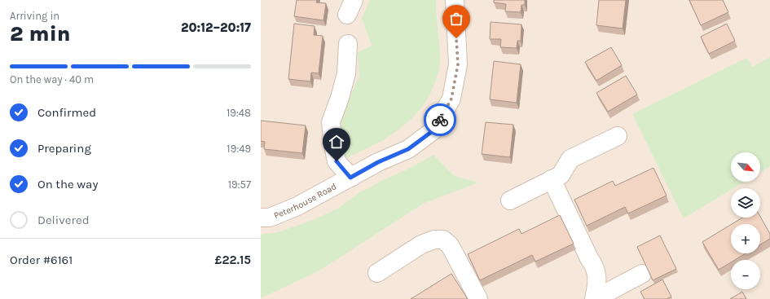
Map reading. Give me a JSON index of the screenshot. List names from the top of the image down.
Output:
{
  "streets": {
    "street": ["Peterhouse Road"]
  },
  "north": "bottom right",
  "page": {
    "heading": ["2 min", "Arriving in", "20:12–20:17"],
    "panel": ["Order #6161", "£22.15"],
    "bar": "On the way · 40 m",
    "list": [
      ["Confirmed", "19:48"],
      ["Preparing", "19:49"],
      ["On the way", "19:57"],
      "Delivered"
    ],
    "map_buttons": ["+", "−"]
  }
}
